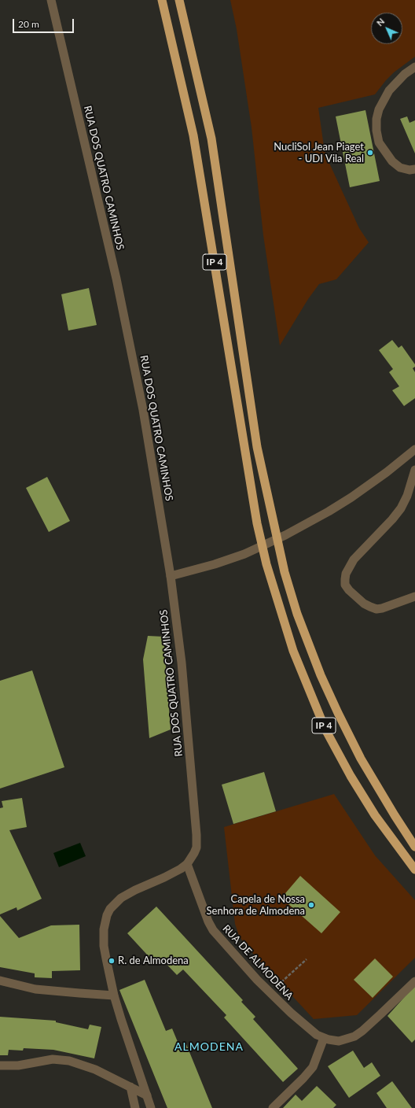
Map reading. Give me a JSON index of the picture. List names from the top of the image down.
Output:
{
  "streets": {
    "highway": ["IP 4"],
    "street": ["RUA DOS QUATRO CAMINHOS", "RUA DE ALMODENA"]
  },
  "crossings": [
    ["RUA DOS QUATRO CAMINHOS", "RUA DE ALMODENA"]
  ],
  "districts": ["ALMODENA"],
  "places": ["NucliSol Jean Piaget - UDI Vila Real", "Capela de Nossa Senhora de Almodena", "R. de Almodena"],
  "scale_bar": "20 m",
  "north": "top left"
}
